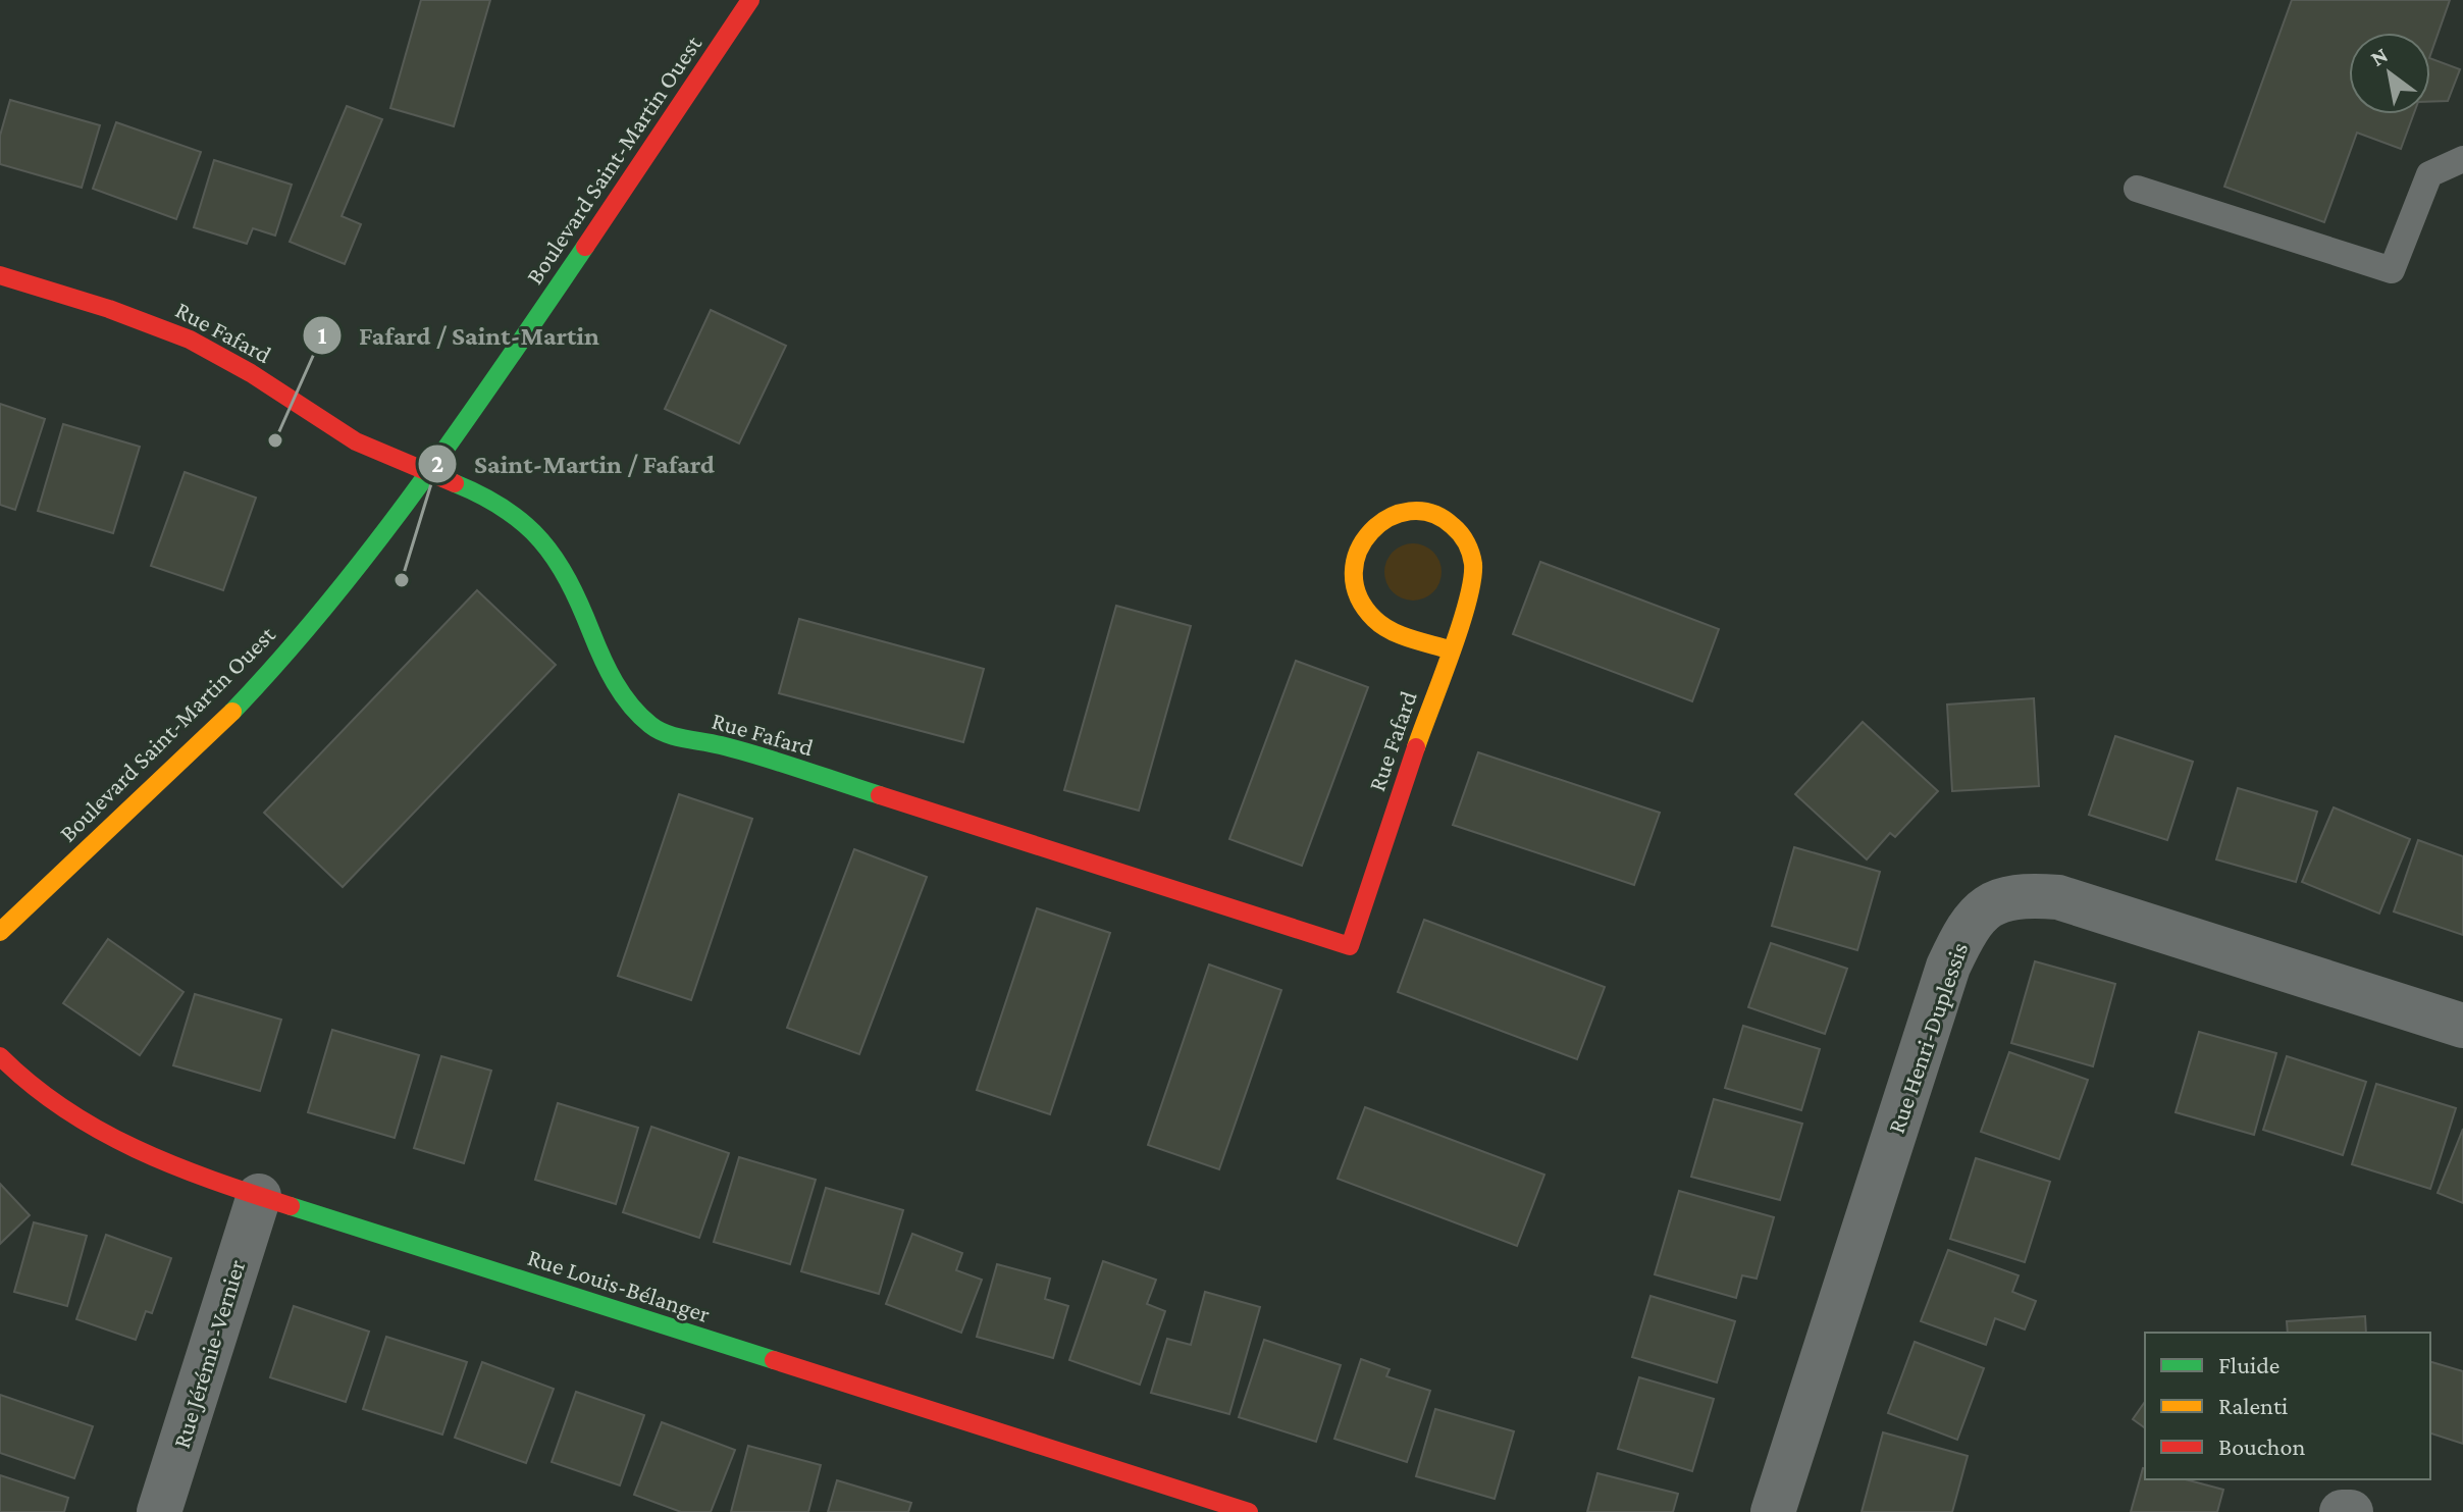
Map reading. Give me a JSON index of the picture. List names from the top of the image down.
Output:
{
  "streets": {
    "street": [
      "Boulevard Saint-Martin Ouest",
      "Rue Fafard",
      "Rue Henri-Duplessis",
      "Rue Louis-Bélanger",
      "Rue Jérémie-Vernier"
    ]
  },
  "crossings": [
    ["Boulevard Saint-Martin Ouest", "Rue Fafard"],
    ["Rue Louis-Bélanger", "Rue Jérémie-Vernier"]
  ],
  "places": ["Fafard / Saint-Martin", "Saint-Martin / Fafard"],
  "legend": ["Fluide", "Ralenti", "Bouchon"],
  "north": "top left"
}
